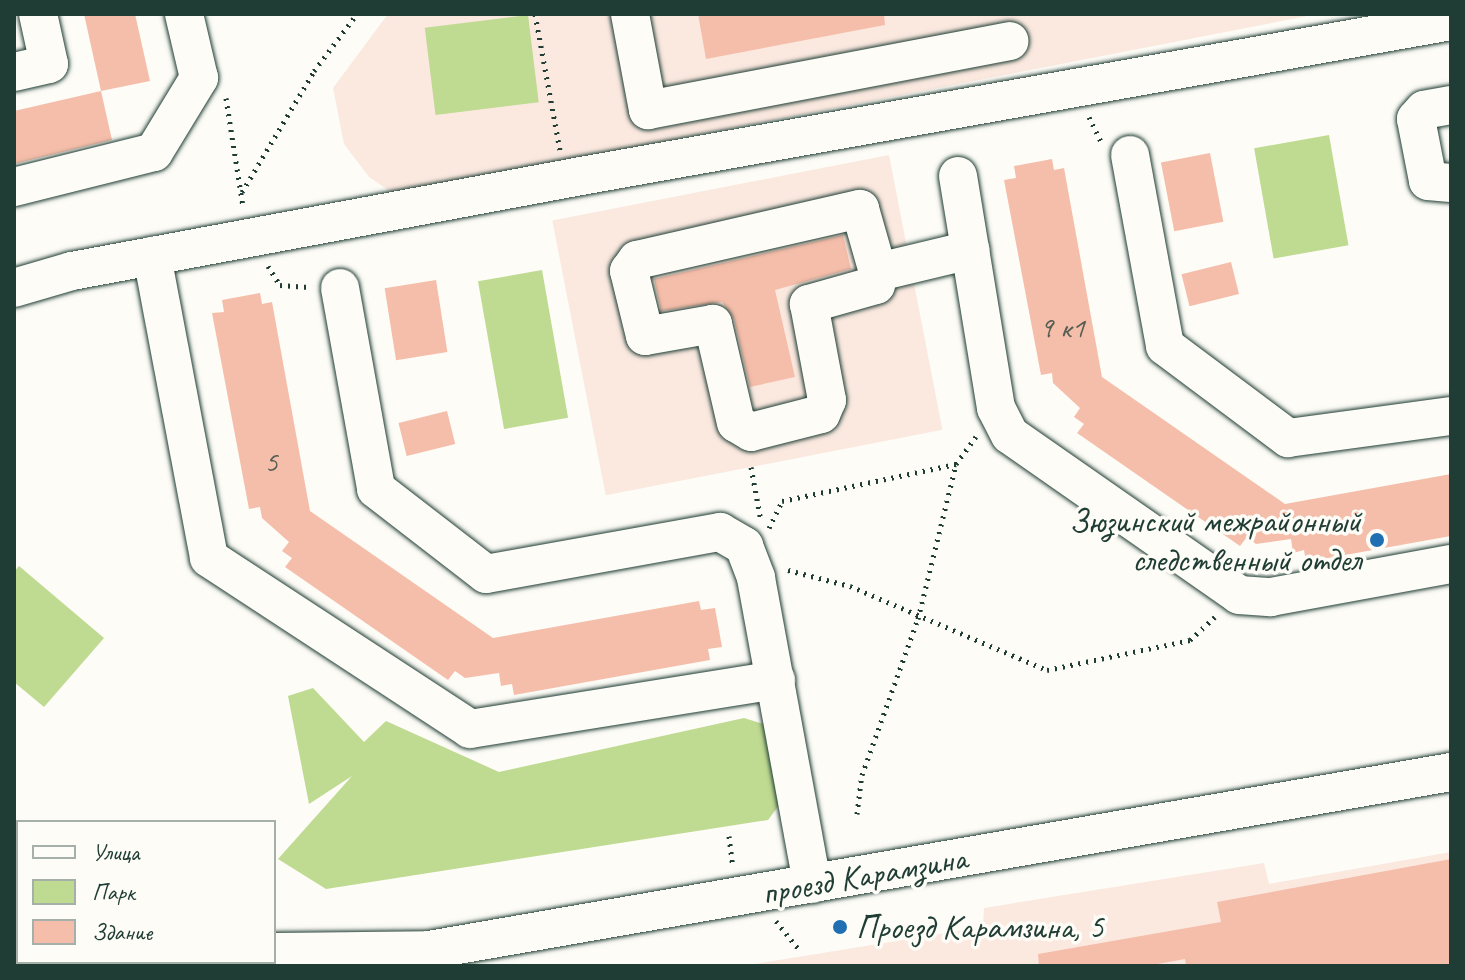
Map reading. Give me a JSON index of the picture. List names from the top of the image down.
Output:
{
  "streets": {
    "street": ["проезд Карамзина"]
  },
  "places": ["Зюзинский межрайонный следственный отдел", "Проезд Карамзина, 5"],
  "house_numbers": ["9 к1", "5"],
  "legend": ["Улица", "Парк", "Здание"]
}
